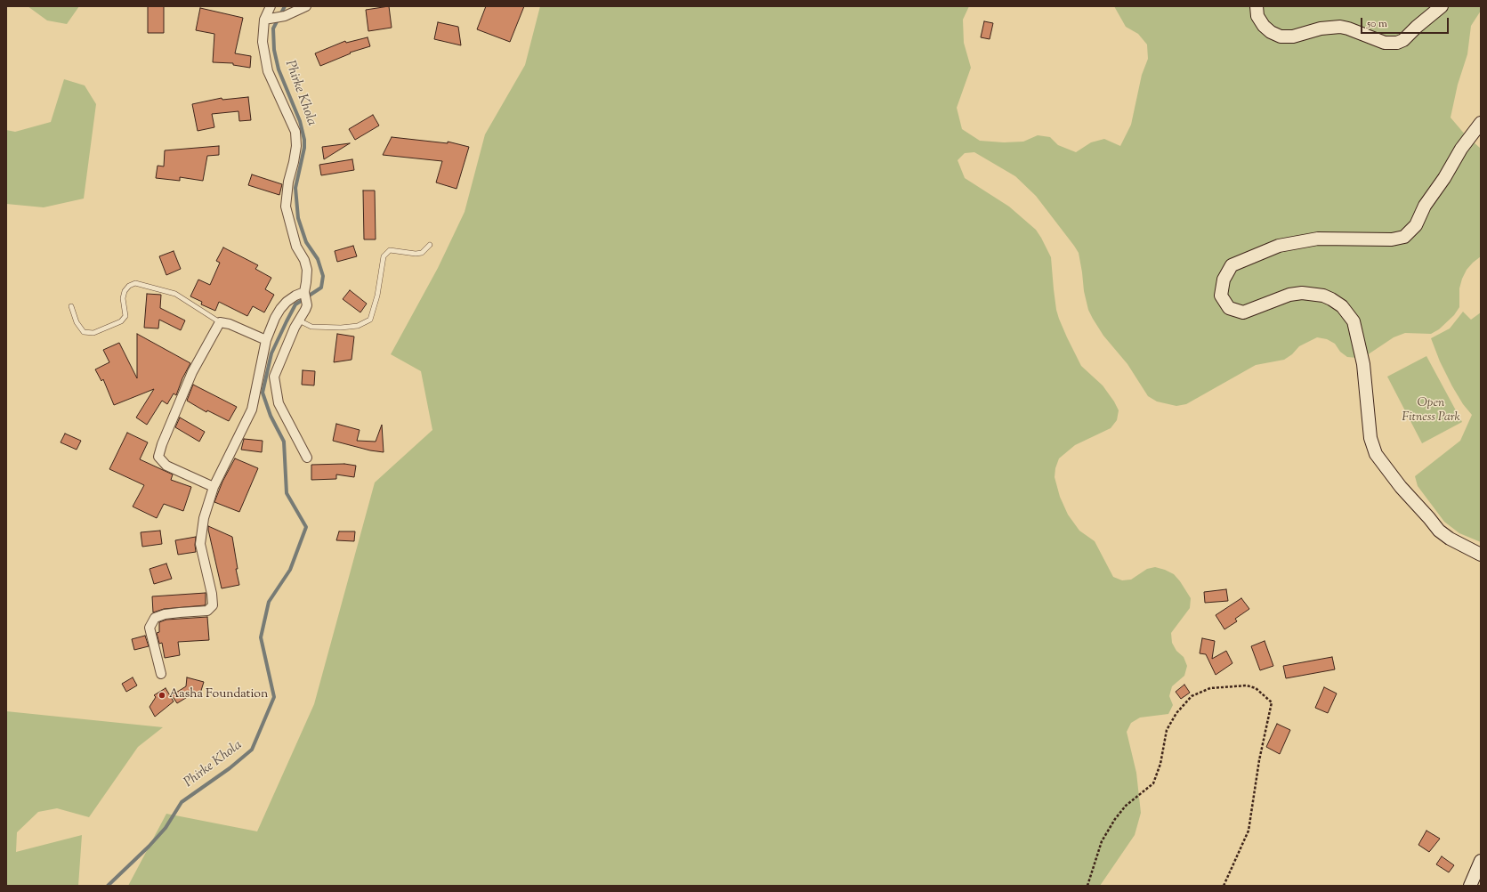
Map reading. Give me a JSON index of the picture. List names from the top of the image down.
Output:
{
  "water": ["Phirke Khola"],
  "parks": ["Open Fitness Park"],
  "places": ["Aasha Foundation"],
  "scale_bar": "50 m"
}
